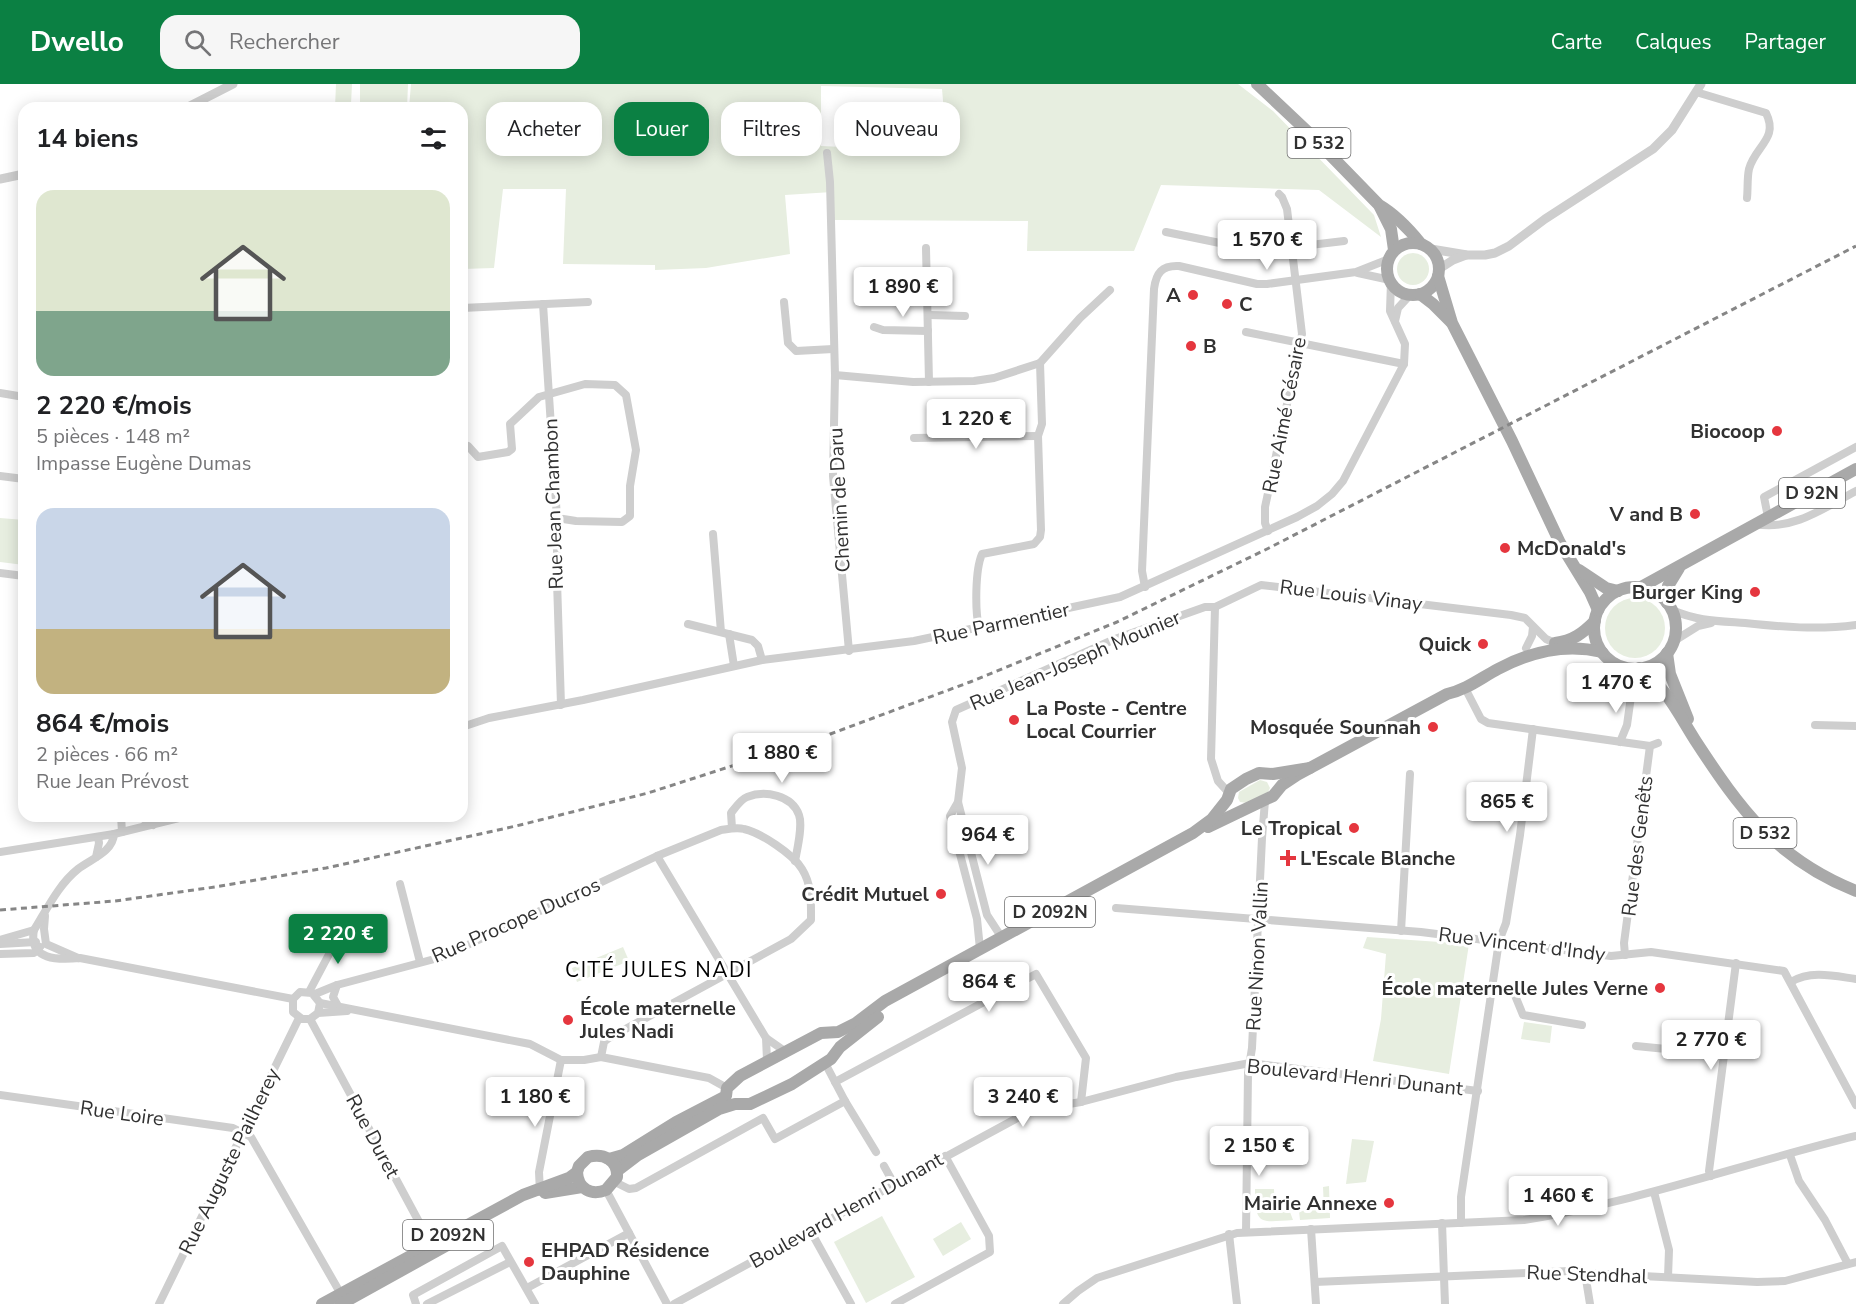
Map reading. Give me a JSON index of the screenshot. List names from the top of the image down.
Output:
{
  "streets": {
    "main road": ["D 532", "D 92N", "D 2092N"],
    "street": [
      "Rue Aimé Césaire",
      "Chemin de Daru",
      "Rue Jean Chambon",
      "Rue Louis Vinay",
      "Rue Parmentier",
      "Rue Jean-Joseph Mounier",
      "Rue des Genêts",
      "Rue Procope Ducros",
      "Rue Vincent d'Indy",
      "Rue Ninon Vallin",
      "Boulevard Henri Dunant",
      "Rue Loire",
      "Rue Duret",
      "Rue Auguste Pailherey",
      "Rue Stendhal"
    ]
  },
  "crossings": [
    ["D 532", "D 92N"],
    ["Rue Aimé Césaire", "Rue Parmentier"],
    ["Chemin de Daru", "Rue Parmentier"],
    ["Rue Jean Chambon", "Rue Parmentier"],
    ["Rue Louis Vinay", "Rue Jean-Joseph Mounier"],
    ["Rue Jean-Joseph Mounier", "D 2092N"],
    ["Rue des Genêts", "Rue Vincent d'Indy"],
    ["D 2092N", "Rue Duret"],
    ["Rue Procope Ducros", "Rue Duret"],
    ["Rue Procope Ducros", "Rue Auguste Pailherey"],
    ["Rue Vincent d'Indy", "Rue Ninon Vallin"],
    ["Rue Ninon Vallin", "Boulevard Henri Dunant"],
    ["Rue Loire", "Rue Auguste Pailherey"],
    ["Rue Duret", "Rue Auguste Pailherey"]
  ],
  "districts": ["CITÉ JULES NADI"],
  "places": {
    "other": [
      "A",
      "C",
      "B",
      "Biocoop",
      "V and B",
      "McDonald's",
      "Burger King",
      "Quick",
      "La Poste - Centre Local Courrier",
      "Mosquée Sounnah",
      "Le Tropical",
      "Crédit Mutuel",
      "École maternelle Jules Verne",
      "École maternelle Jules Nadi",
      "Mairie Annexe",
      "EHPAD Résidence Dauphine"
    ],
    "health": ["L'Escale Blanche"]
  },
  "page": {
    "header": "Dwello",
    "search": "Rechercher",
    "nav": ["Carte", "Calques", "Partager"],
    "chip": [
      "Acheter",
      "Louer",
      "Filtres",
      "Nouveau"
    ],
    "heading": "14 biens",
    "list": [
      {
        "name": "2 220 €/mois",
        "note": "5 pièces · 148 m² · Impasse Eugène Dumas"
      },
      {
        "name": "864 €/mois",
        "note": "2 pièces · 66 m² · Rue Jean Prévost"
      }
    ],
    "price": [
      "1 570 €",
      "1 890 €",
      "1 220 €",
      "1 470 €",
      "1 880 €",
      "865 €",
      "964 €",
      "2 220 €",
      "864 €",
      "2 770 €",
      "1 180 €",
      "3 240 €",
      "2 150 €",
      "1 460 €"
    ]
  }
}
